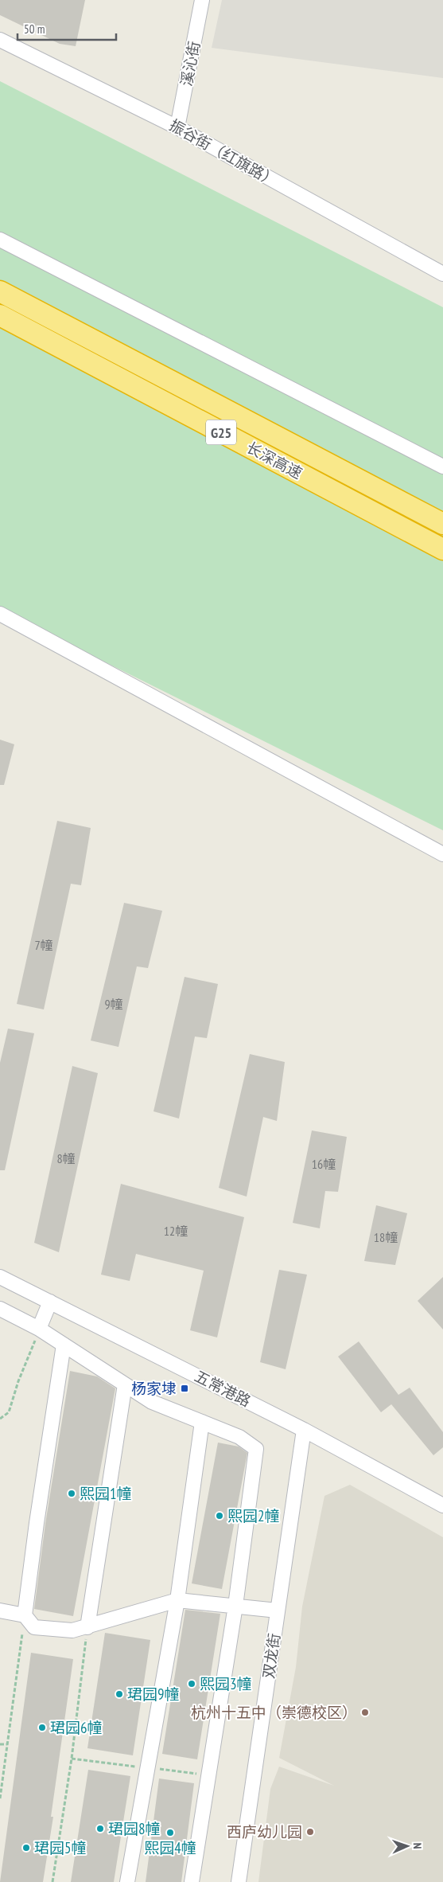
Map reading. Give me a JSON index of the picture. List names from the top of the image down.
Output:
{
  "streets": {
    "highway": ["G25", "长深高速"],
    "street": [
      "溪沁街",
      "振谷街（红旗路）",
      "五常港路",
      "双龙街"
    ]
  },
  "crossings": [
    ["溪沁街", "振谷街（红旗路）"],
    ["五常港路", "双龙街"]
  ],
  "places": {
    "transit": ["杨家埭"],
    "other": [
      "熙园1幢",
      "熙园2幢",
      "熙园3幢",
      "珺园9幢",
      "杭州十五中（崇德校区）",
      "珺园6幢",
      "珺园8幢",
      "西庐幼儿园",
      "熙园4幢",
      "珺园5幢"
    ]
  },
  "house_numbers": [
    "7幢",
    "9幢",
    "8幢",
    "16幢",
    "12幢",
    "18幢"
  ],
  "scale_bar": "50 m",
  "north": "right"
}
